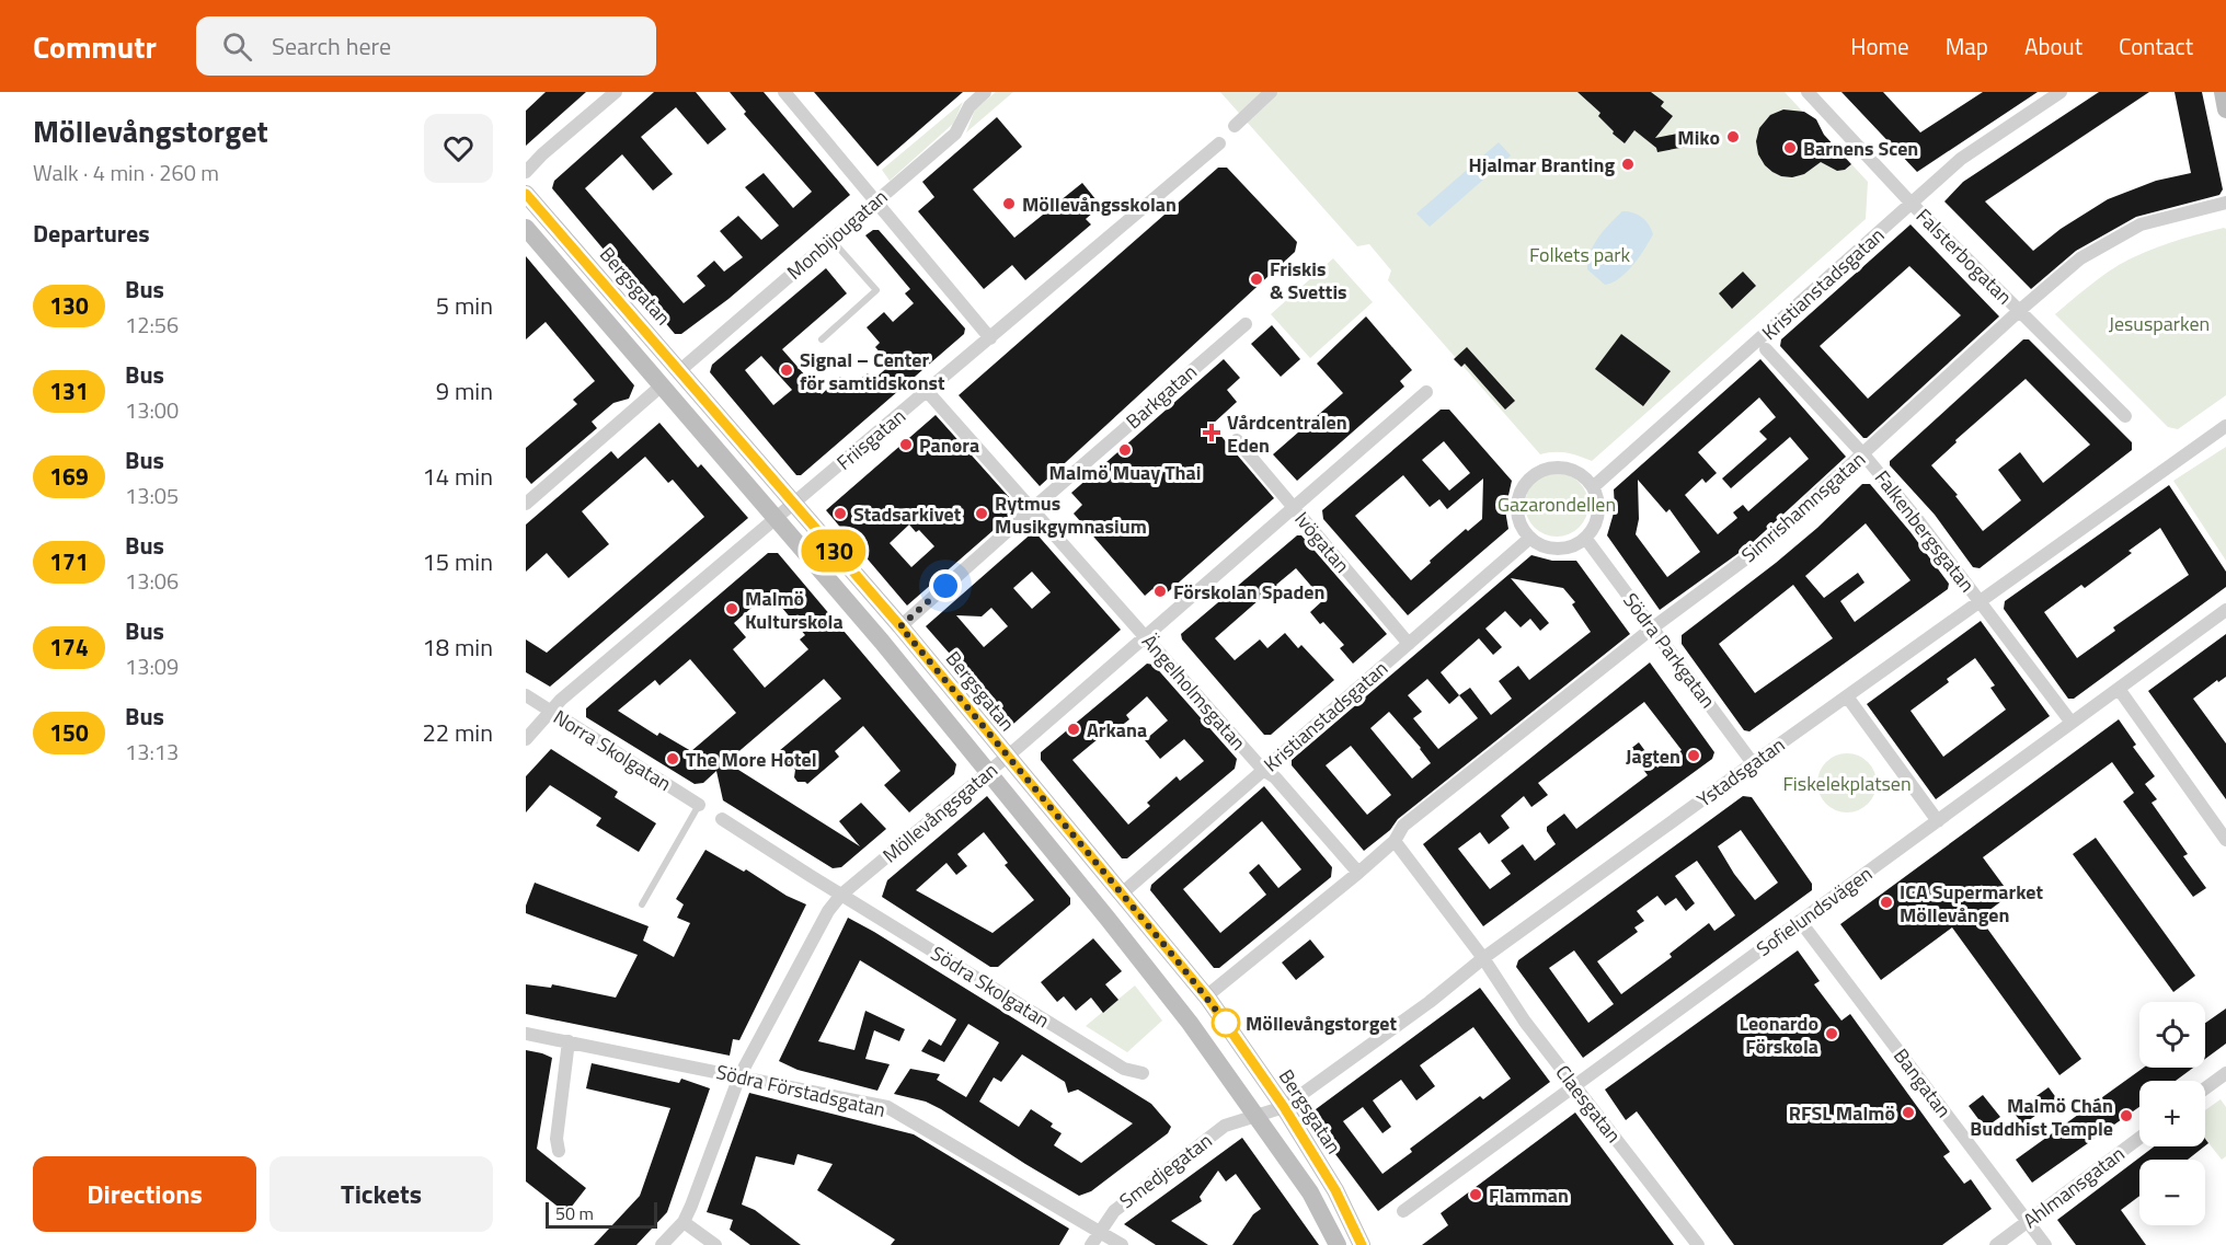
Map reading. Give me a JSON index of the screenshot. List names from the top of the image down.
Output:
{
  "streets": {
    "street": [
      "Monbijougatan",
      "Falsterbogatan",
      "Kristianstadsgatan",
      "Bergsgatan",
      "Barkgatan",
      "Friisgatan",
      "Simrishamnsgatan",
      "Falkenbergsgatan",
      "Ivögatan",
      "Södra Parkgatan",
      "Ängelholmsgatan",
      "Norra Skolgatan",
      "Ystadsgatan",
      "Möllevångsgatan",
      "Sofielundsvägen",
      "Södra Skolgatan",
      "Bangatan",
      "Södra Förstadsgatan",
      "Claesgatan",
      "Smedjegatan",
      "Ahlmansgatan"
    ]
  },
  "crossings": [
    ["Monbijougatan", "Bergsgatan"],
    ["Falsterbogatan", "Kristianstadsgatan"],
    ["Falsterbogatan", "Simrishamnsgatan"],
    ["Kristianstadsgatan", "Bergsgatan"],
    ["Kristianstadsgatan", "Ivögatan"],
    ["Kristianstadsgatan", "Södra Parkgatan"],
    ["Kristianstadsgatan", "Ängelholmsgatan"],
    ["Bergsgatan", "Barkgatan"],
    ["Bergsgatan", "Friisgatan"],
    ["Bergsgatan", "Ystadsgatan"],
    ["Bergsgatan", "Möllevångsgatan"],
    ["Barkgatan", "Ängelholmsgatan"],
    ["Friisgatan", "Ängelholmsgatan"],
    ["Friisgatan", "Norra Skolgatan"],
    ["Simrishamnsgatan", "Falkenbergsgatan"],
    ["Simrishamnsgatan", "Södra Parkgatan"],
    ["Falkenbergsgatan", "Ystadsgatan"],
    ["Falkenbergsgatan", "Sofielundsvägen"],
    ["Ivögatan", "Möllevångsgatan"],
    ["Södra Parkgatan", "Ystadsgatan"],
    ["Ängelholmsgatan", "Möllevångsgatan"],
    ["Ystadsgatan", "Claesgatan"],
    ["Ystadsgatan", "Smedjegatan"],
    ["Möllevångsgatan", "Södra Skolgatan"],
    ["Möllevångsgatan", "Södra Förstadsgatan"],
    ["Sofielundsvägen", "Bangatan"],
    ["Sofielundsvägen", "Claesgatan"],
    ["Bangatan", "Ahlmansgatan"],
    ["Södra Förstadsgatan", "Smedjegatan"]
  ],
  "parks": [
    "Folkets park",
    "Jesusparken",
    "Gazarondellen",
    "Fiskelekplatsen"
  ],
  "places": {
    "other": [
      "Miko",
      "Barnens Scen",
      "Hjalmar Branting",
      "Möllevångsskolan",
      "Friskis & Svettis",
      "Signal – Center för samtidskonst",
      "Panora",
      "Malmö Muay Thai",
      "Stadsarkivet",
      "Rytmus Musikgymnasium",
      "Förskolan Spaden",
      "Malmö Kulturskola",
      "Arkana",
      "Jagten",
      "The More Hotel",
      "ICA Supermarket Möllevången",
      "Möllevångstorget",
      "Leonardo Förskola",
      "RFSL Malmö",
      "Malmö Chán Buddhist Temple",
      "Flamman"
    ],
    "health": ["Vårdcentralen Eden"]
  },
  "lines": ["bus line 130"],
  "scale_bar": "50 m",
  "page": {
    "header": "Commutr",
    "search": "Search here",
    "nav": [
      "Home",
      "Map",
      "About",
      "Contact"
    ],
    "heading": [
      ["Möllevångstorget", "Walk · 4 min · 260 m"],
      "Departures"
    ],
    "on_map": "130",
    "list": [
      {
        "mark": "130",
        "name": "Bus",
        "note": "12:56",
        "value": "5 min"
      },
      {
        "mark": "131",
        "name": "Bus",
        "note": "13:00",
        "value": "9 min"
      },
      {
        "mark": "169",
        "name": "Bus",
        "note": "13:05",
        "value": "14 min"
      },
      {
        "mark": "171",
        "name": "Bus",
        "note": "13:06",
        "value": "15 min"
      },
      {
        "mark": "174",
        "name": "Bus",
        "note": "13:09",
        "value": "18 min"
      },
      {
        "mark": "150",
        "name": "Bus",
        "note": "13:13",
        "value": "22 min"
      }
    ],
    "map_buttons": ["+", "−"],
    "buttons": ["Directions", "Tickets"],
    "scale": "50 m"
  }
}
